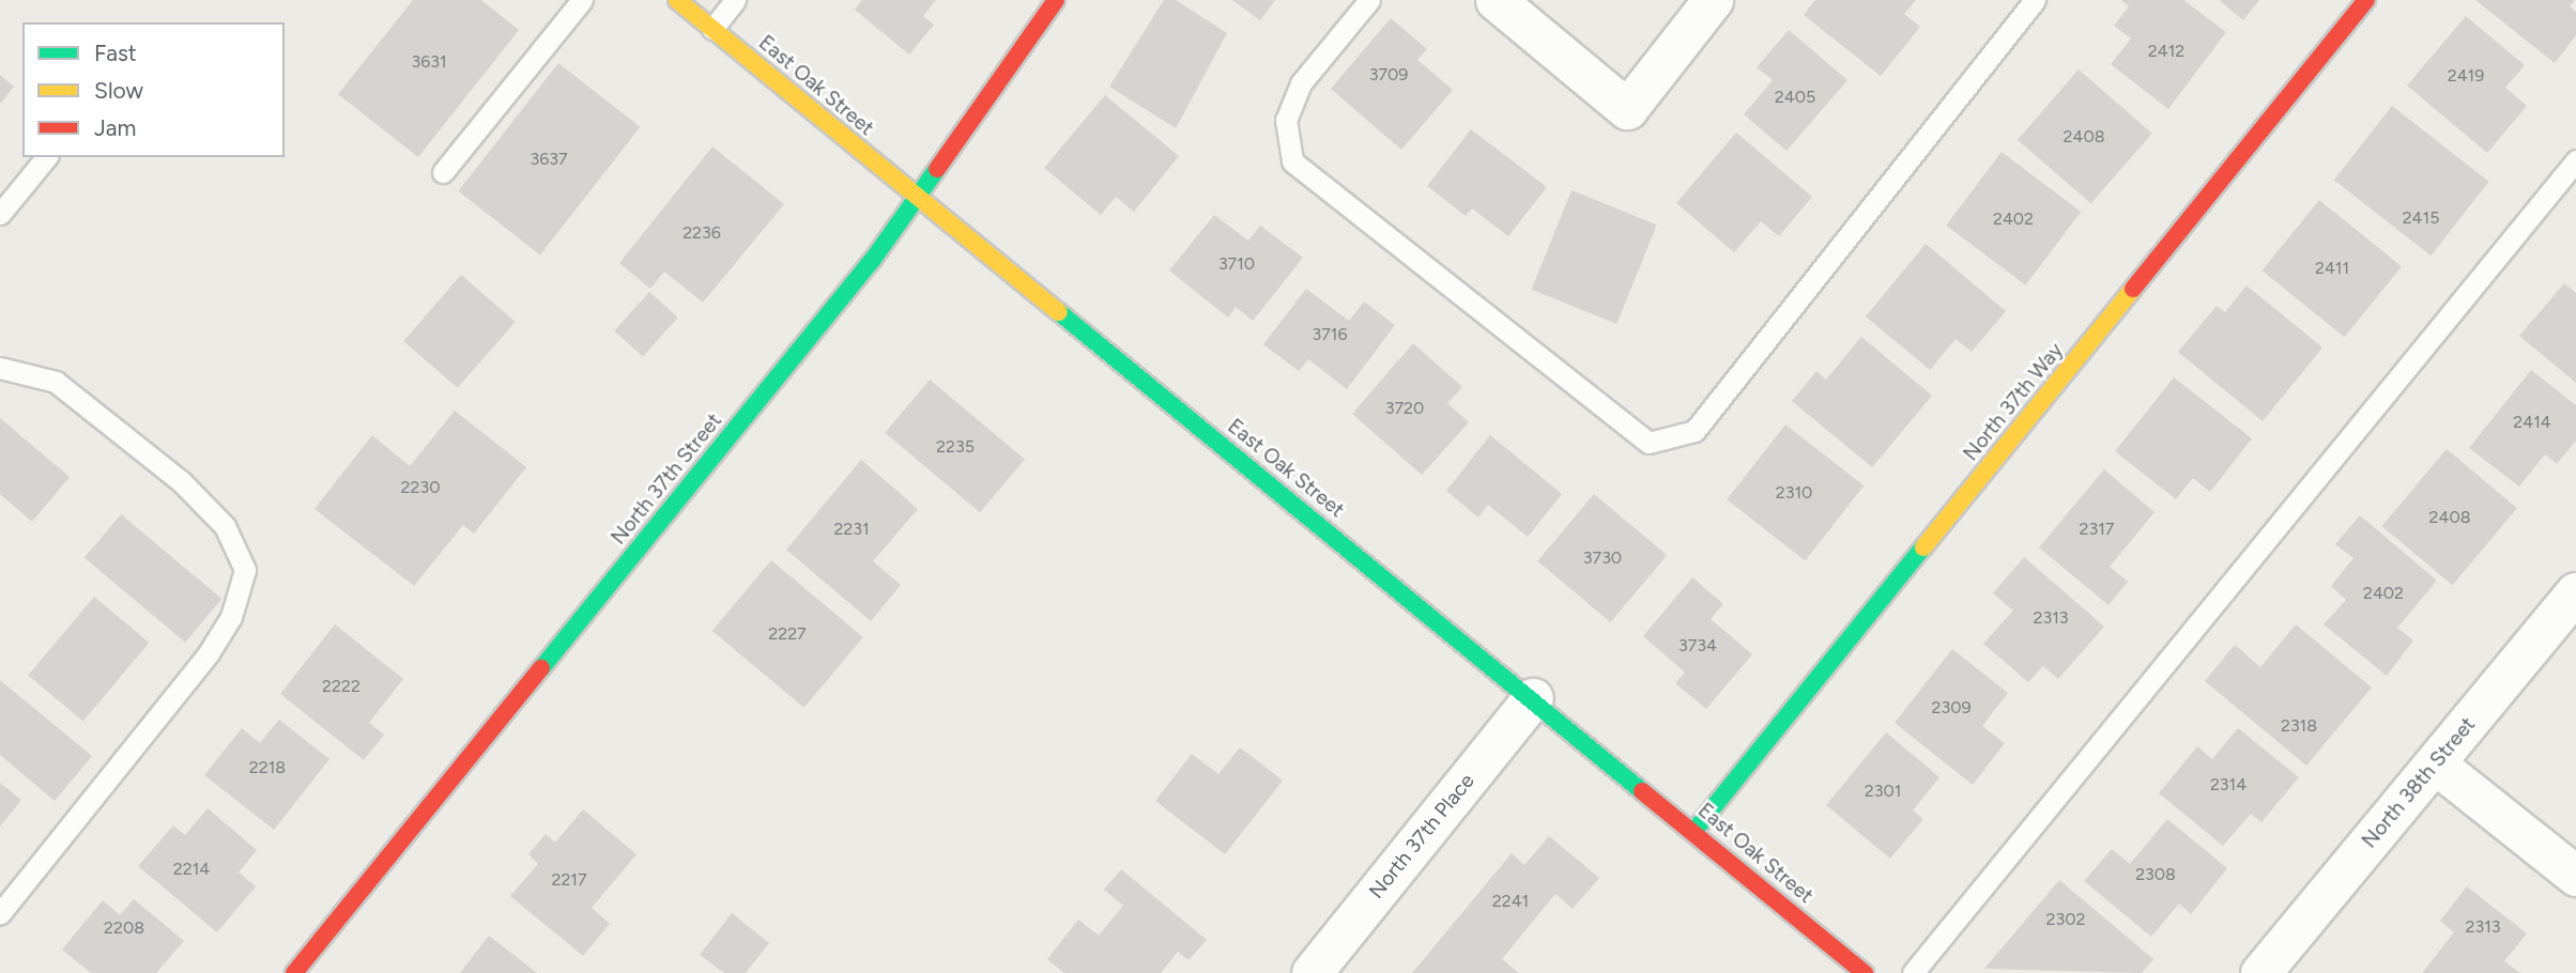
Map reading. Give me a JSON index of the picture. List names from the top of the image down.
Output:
{
  "streets": {
    "street": [
      "East Oak Street",
      "North 37th Way",
      "North 37th Street",
      "North 38th Street",
      "North 37th Place"
    ]
  },
  "crossings": [
    ["East Oak Street", "North 37th Way"],
    ["East Oak Street", "North 37th Street"],
    ["East Oak Street", "North 37th Place"]
  ],
  "house_numbers": [
    "2412",
    "3631",
    "3709",
    "2419",
    "2405",
    "2408",
    "3637",
    "2415",
    "2402",
    "2236",
    "3710",
    "2411",
    "3716",
    "3720",
    "2414",
    "2235",
    "2230",
    "2310",
    "2408",
    "2231",
    "2317",
    "3730",
    "2402",
    "2313",
    "2227",
    "3734",
    "2222",
    "2309",
    "2318",
    "2218",
    "2314",
    "2301",
    "2214",
    "2308",
    "2217",
    "2241",
    "2302",
    "2313",
    "2208"
  ],
  "legend": ["Fast", "Slow", "Jam"]
}
